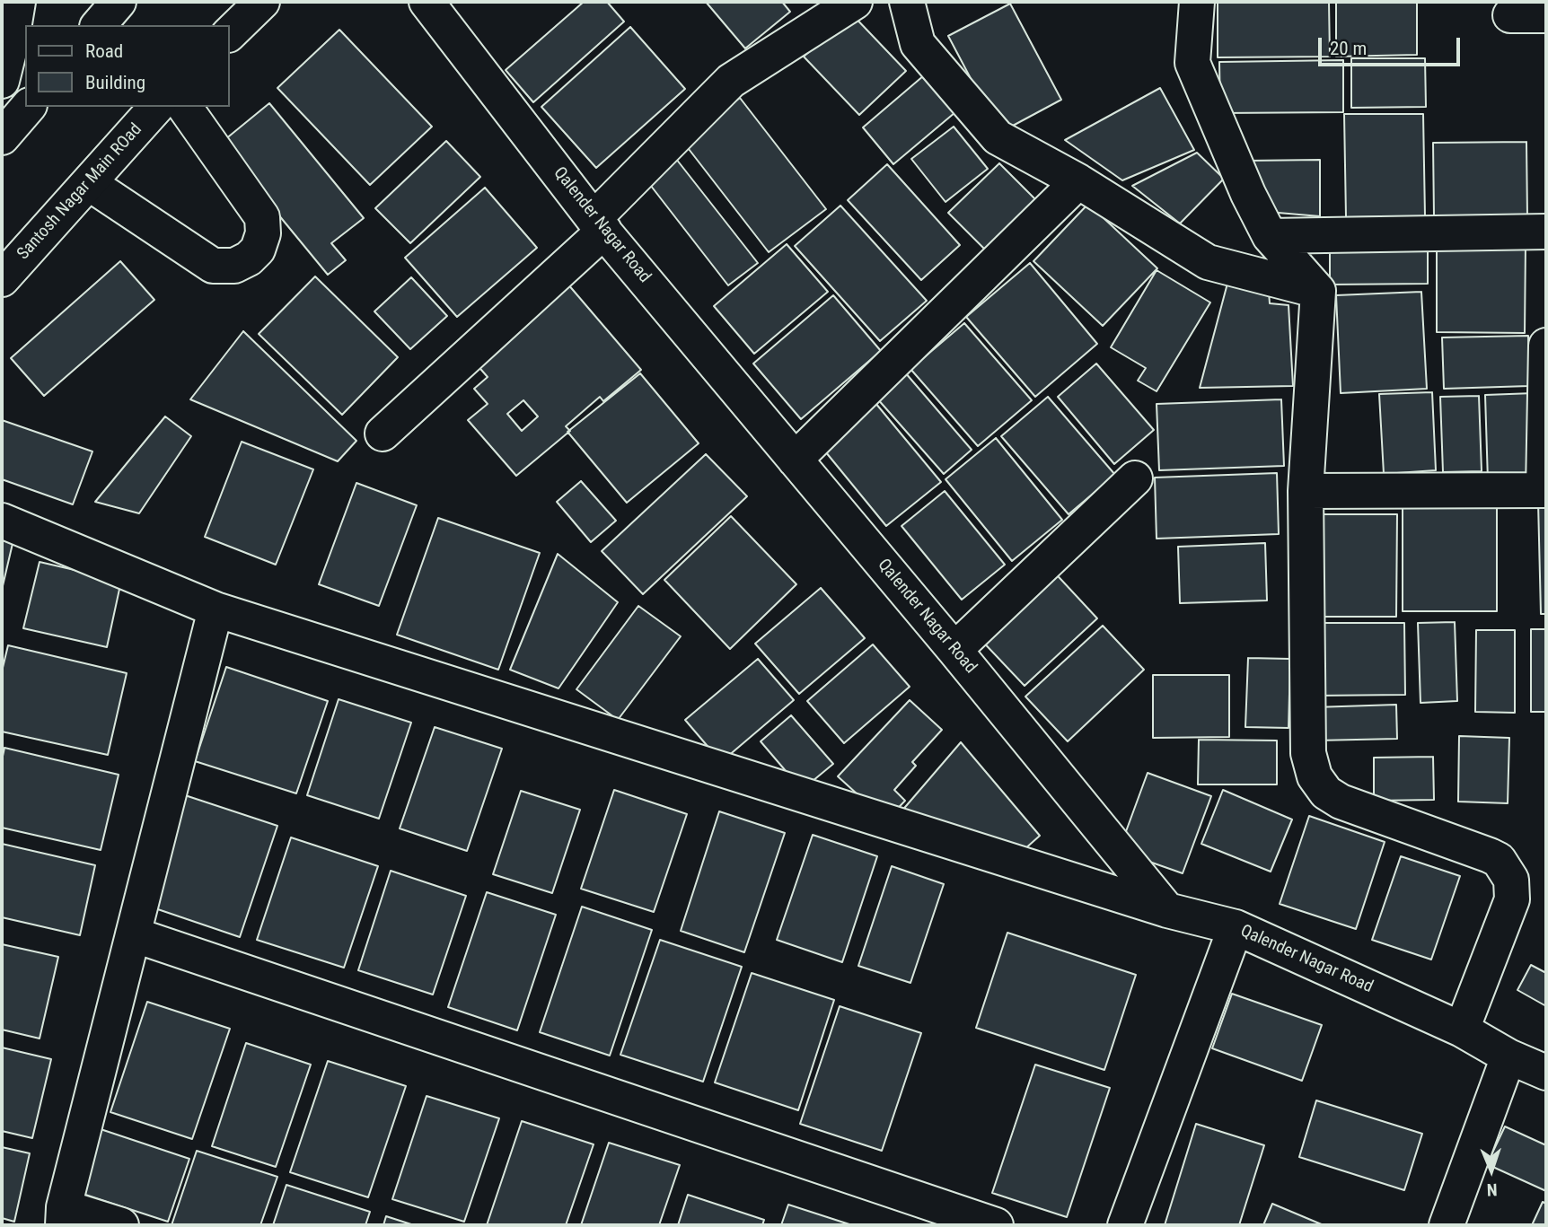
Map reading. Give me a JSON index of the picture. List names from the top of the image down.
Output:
{
  "streets": {
    "street": ["Santosh Nagar Main ROad", "Qalender Nagar Road"]
  },
  "legend": ["Road", "Building"],
  "scale_bar": "20 m",
  "north": "bottom"
}
